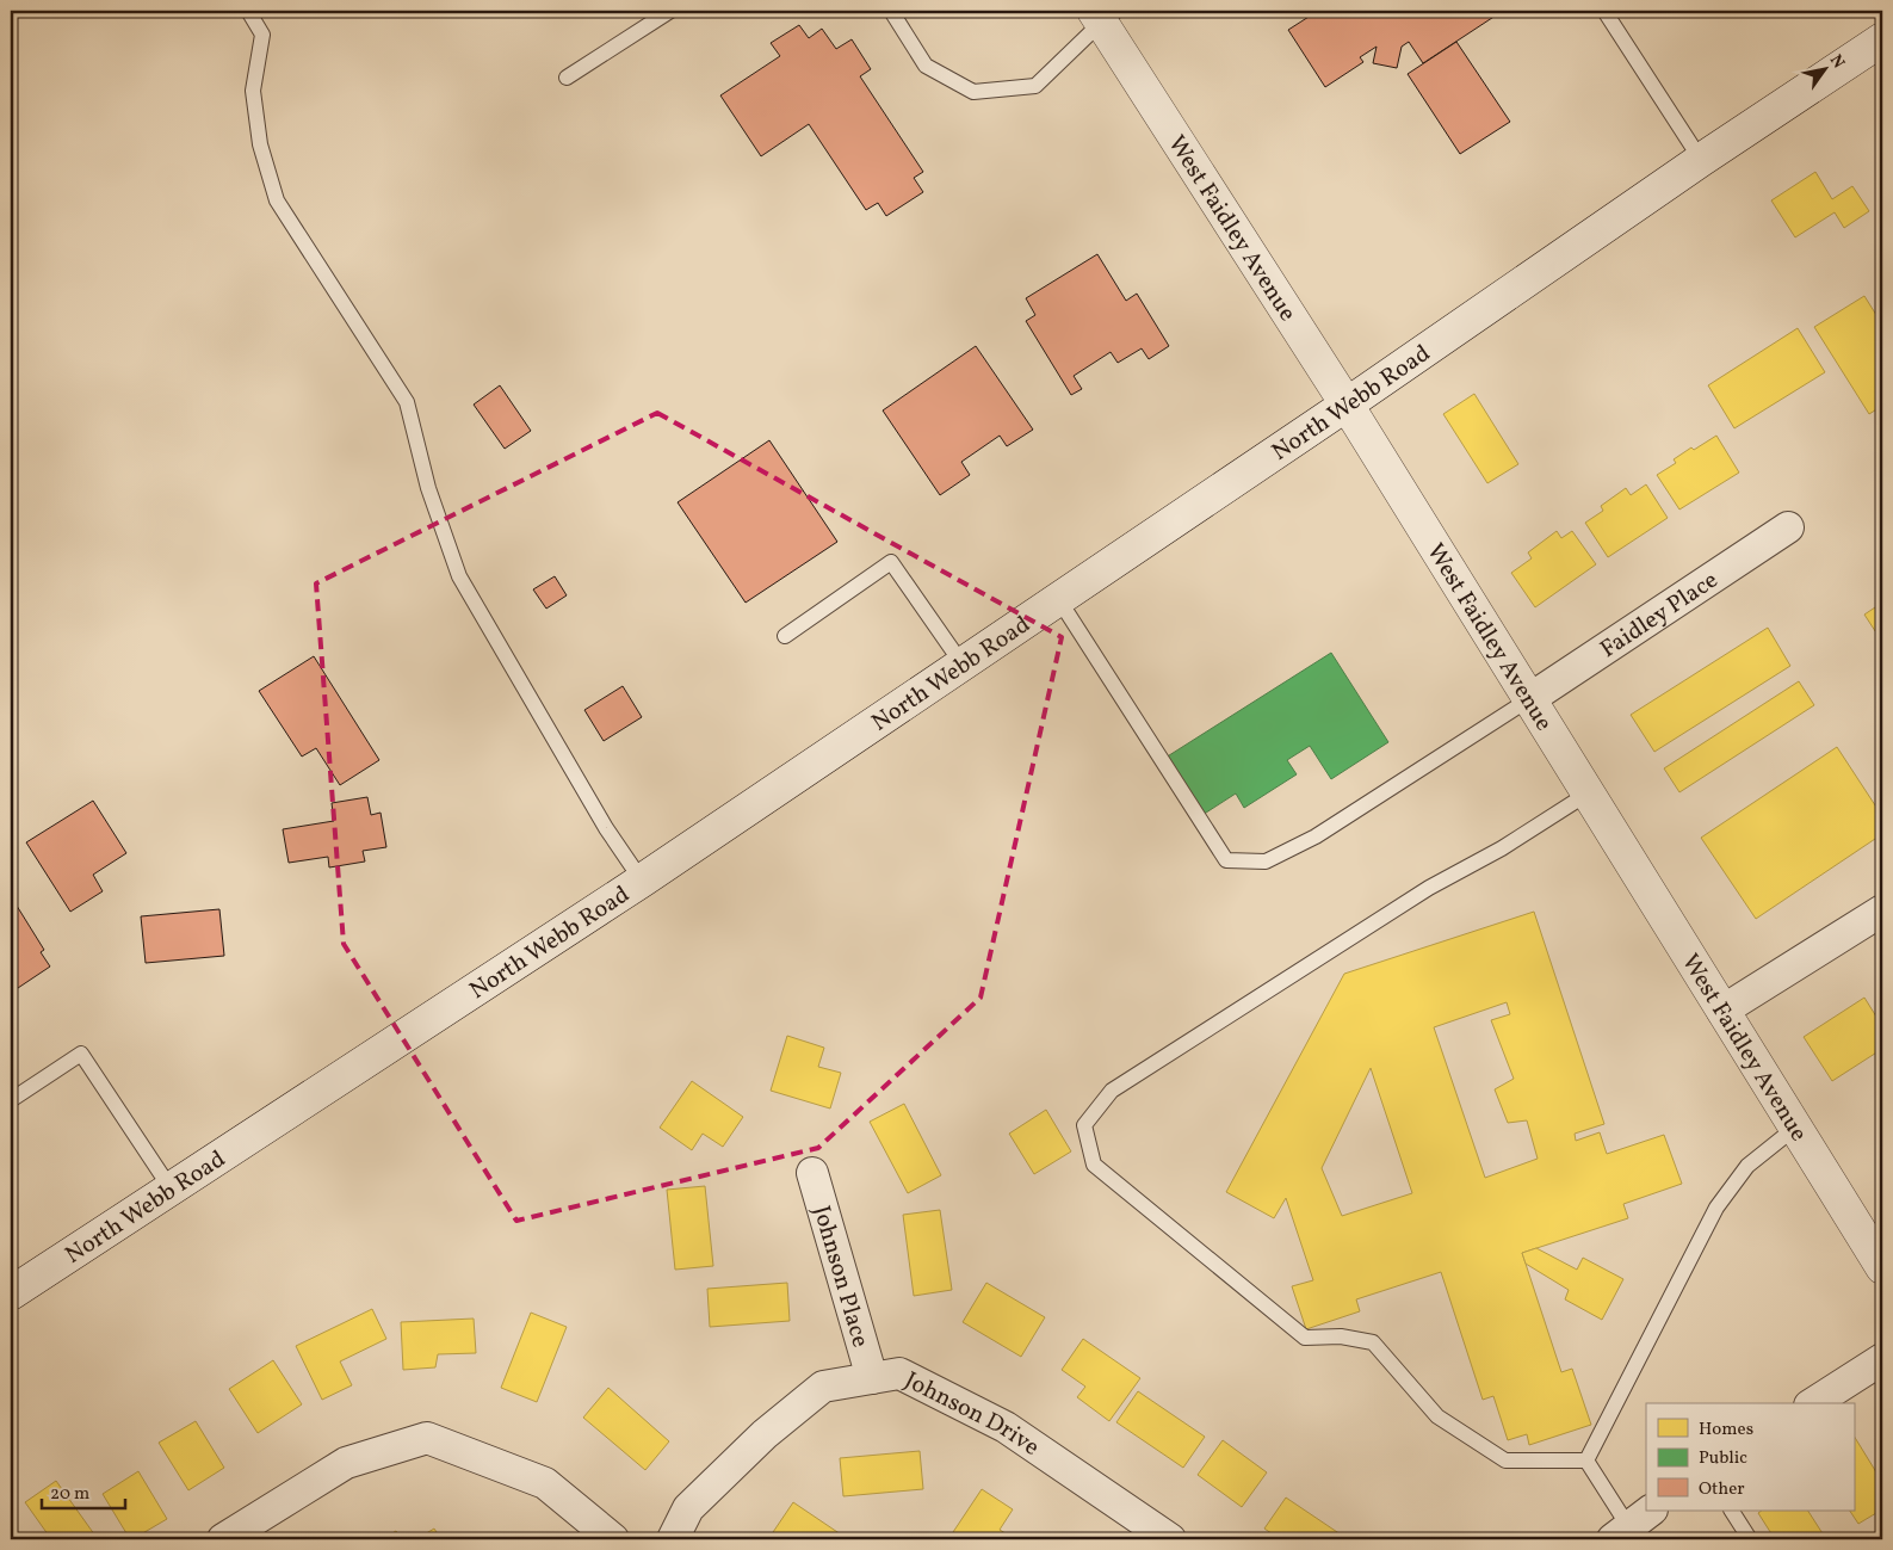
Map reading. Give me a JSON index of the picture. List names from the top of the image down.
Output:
{
  "streets": {
    "main road": ["West Faidley Avenue", "North Webb Road"],
    "street": ["Faidley Place", "Johnson Place", "Johnson Drive"]
  },
  "crossings": [
    ["West Faidley Avenue", "North Webb Road"],
    ["West Faidley Avenue", "Faidley Place"],
    ["Johnson Place", "Johnson Drive"]
  ],
  "legend": ["Homes", "Public", "Other"],
  "scale_bar": "20 m",
  "north": "top right"
}
